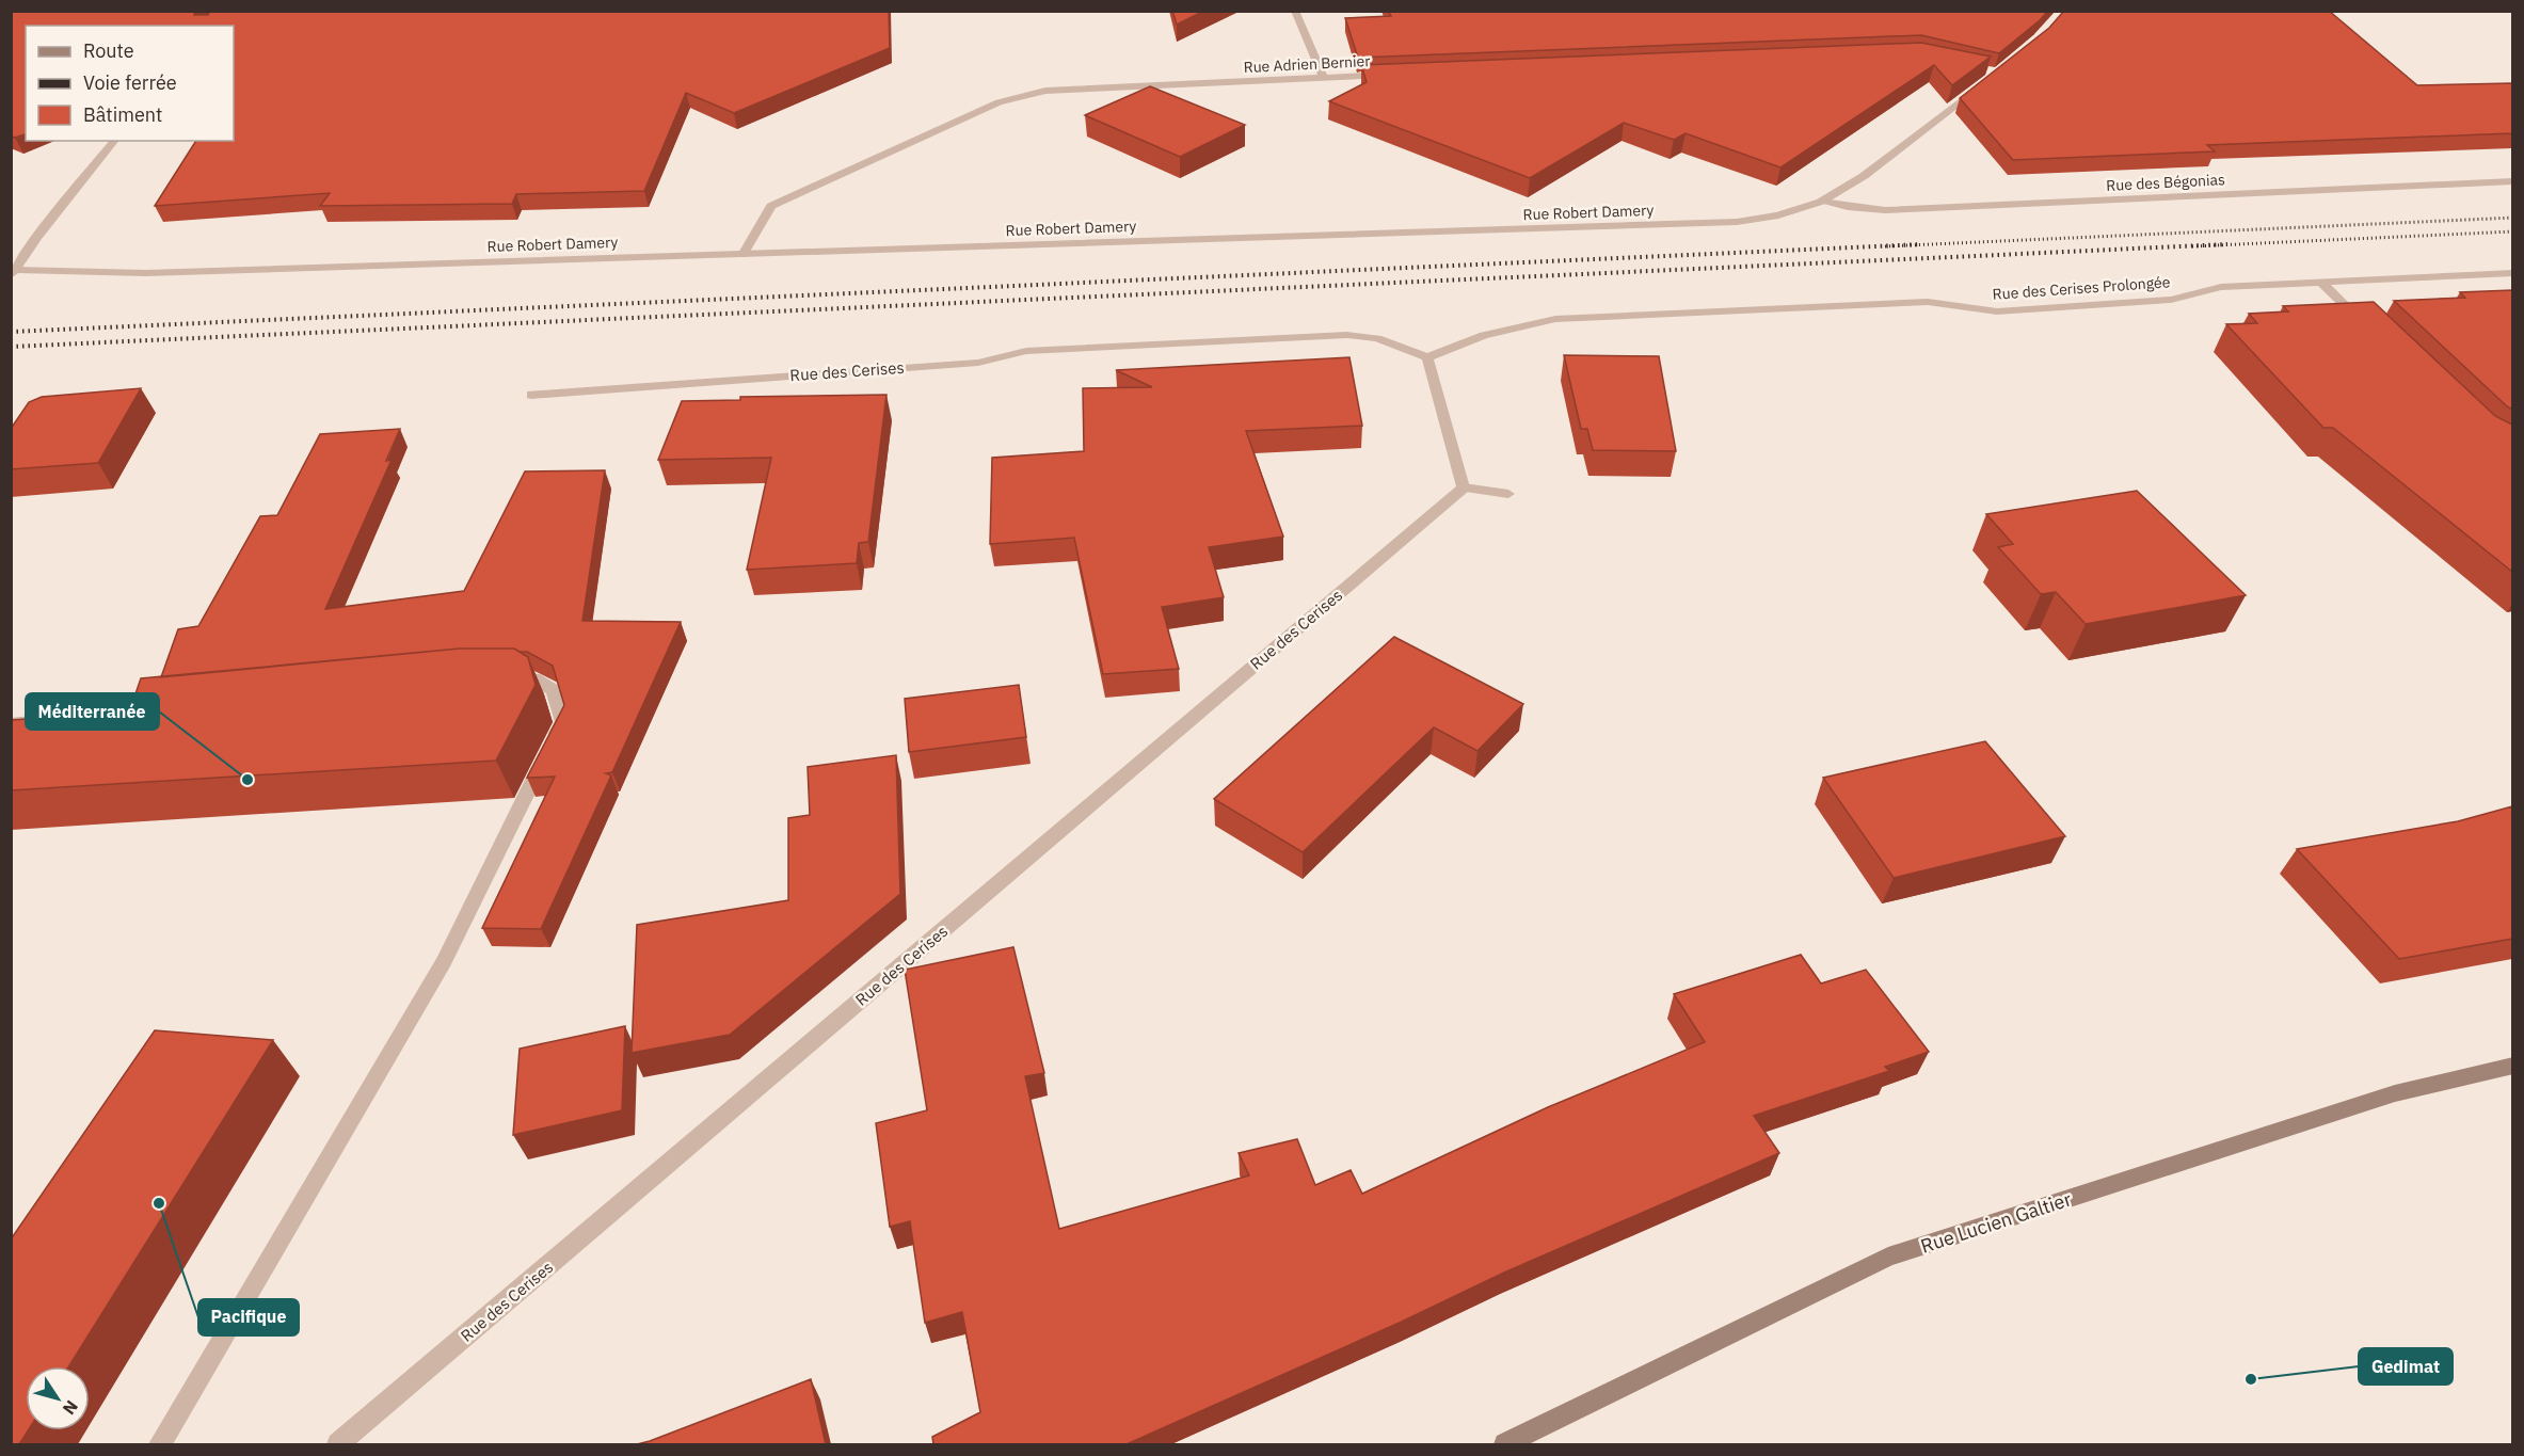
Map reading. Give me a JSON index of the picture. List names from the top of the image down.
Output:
{
  "streets": {
    "main road": ["Rue Lucien Galtier"],
    "street": [
      "Rue Adrien Bernier",
      "Rue des Bégonias",
      "Rue Robert Damery",
      "Rue des Cerises Prolongée",
      "Rue des Cerises"
    ]
  },
  "crossings": [
    ["Rue Adrien Bernier", "Rue Robert Damery"],
    ["Rue des Bégonias", "Rue Robert Damery"],
    ["Rue des Cerises Prolongée", "Rue des Cerises"]
  ],
  "places": ["Méditerranée", "Pacifique", "Gedimat"],
  "legend": ["Route", "Voie ferrée", "Bâtiment"],
  "north": "bottom right"
}
